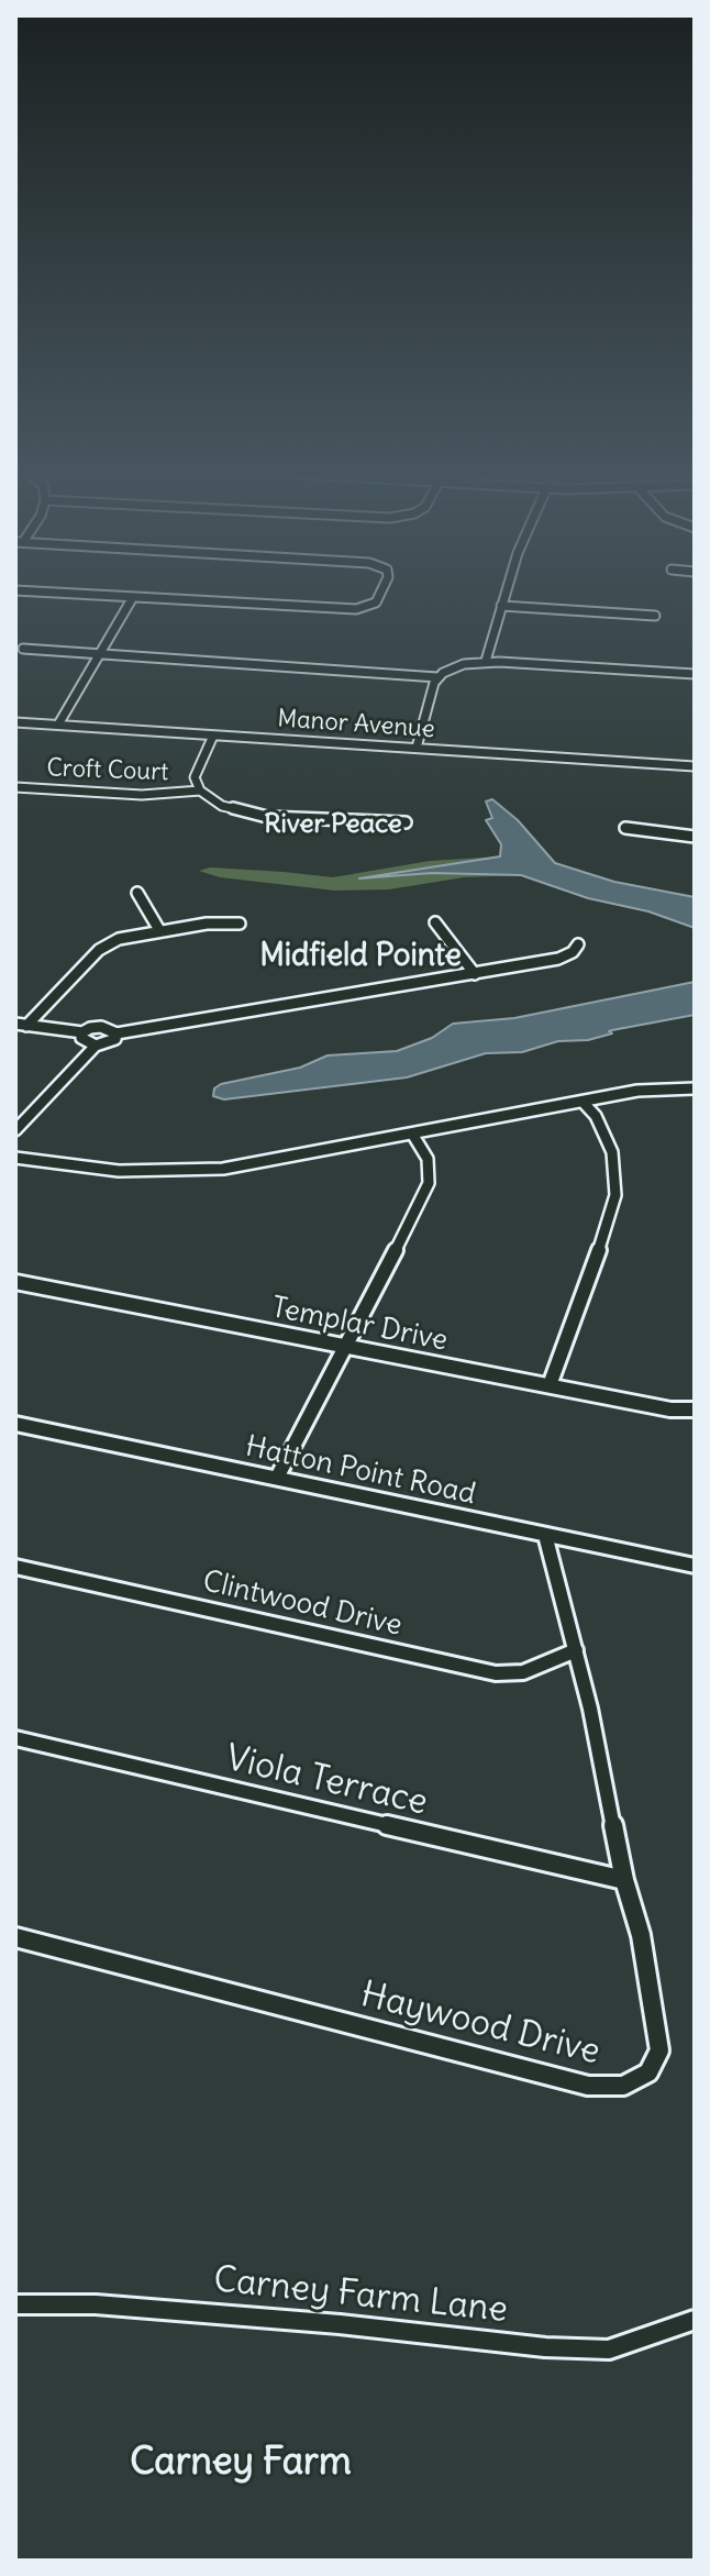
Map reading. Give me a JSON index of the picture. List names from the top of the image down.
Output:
{
  "streets": {
    "street": [
      "Manor Avenue",
      "Croft Court",
      "Templar Drive",
      "Hatton Point Road",
      "Clintwood Drive",
      "Viola Terrace",
      "Haywood Drive",
      "Carney Farm Lane"
    ]
  },
  "crossings": [
    ["Hatton Point Road", "Haywood Drive"],
    ["Clintwood Drive", "Haywood Drive"],
    ["Viola Terrace", "Haywood Drive"]
  ],
  "districts": ["River Peace", "Midfield Pointe", "Carney Farm"]
}
